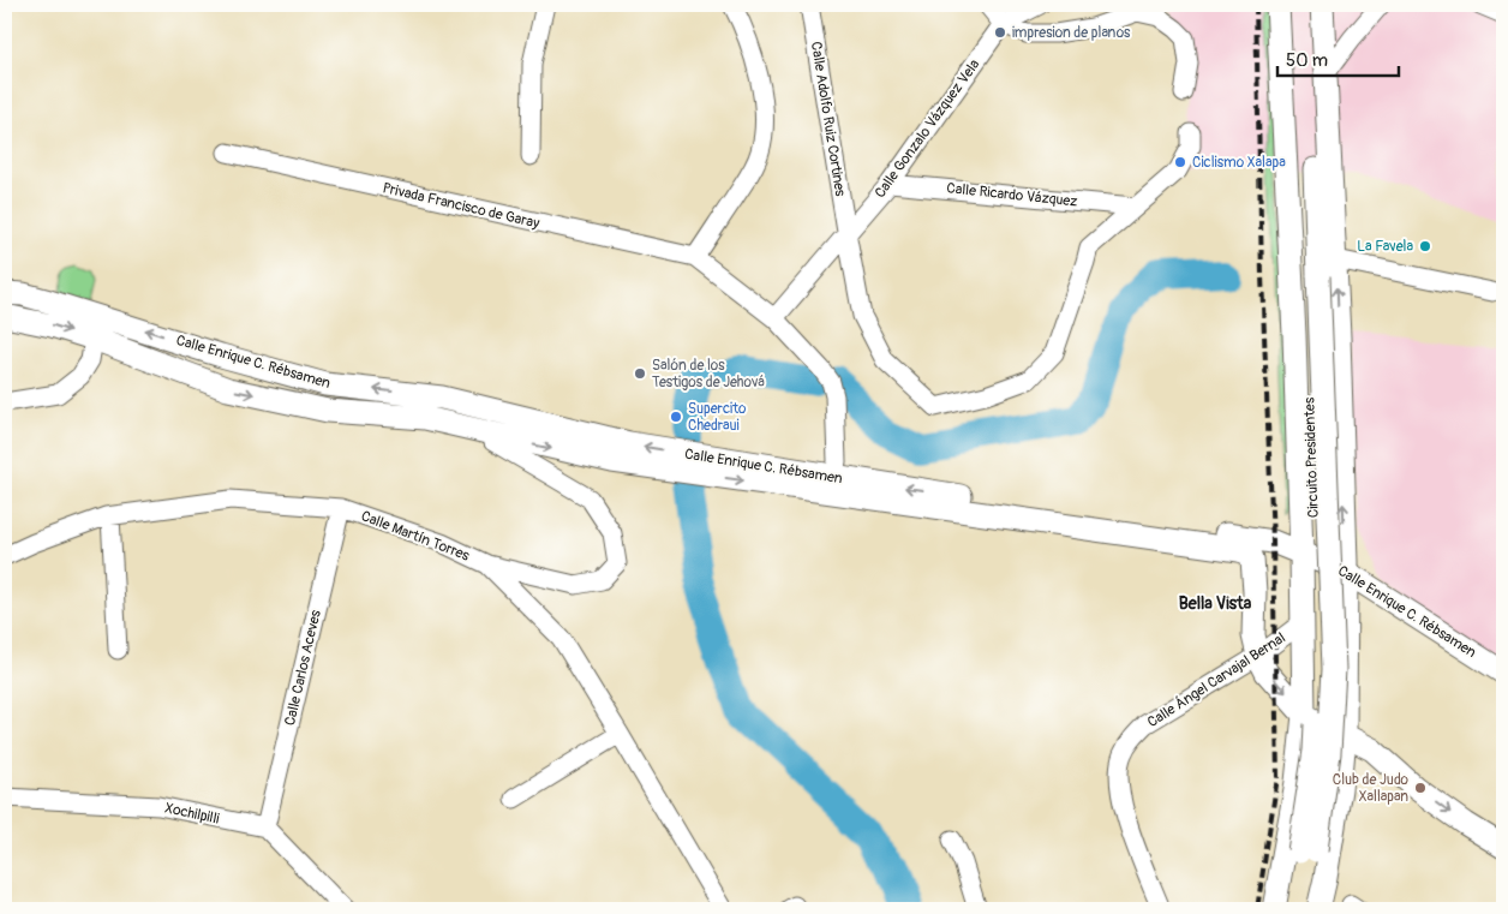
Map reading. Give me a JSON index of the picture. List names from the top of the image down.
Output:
{
  "streets": {
    "main road": ["Calle Enrique C. Rébsamen", "Circuito Presidentes"],
    "street": [
      "Calle Adolfo Ruiz Cortines",
      "Calle Gonzalo Vázquez Vela",
      "Calle Ricardo Vázquez",
      "Privada Francisco de Garay",
      "Calle Martín Torres",
      "Calle Carlos Aceves",
      "Calle Ángel Carvajal Bernal",
      "Xochilpilli"
    ]
  },
  "crossings": [
    ["Calle Adolfo Ruiz Cortines", "Calle Gonzalo Vázquez Vela"],
    ["Calle Adolfo Ruiz Cortines", "Calle Ricardo Vázquez"],
    ["Calle Gonzalo Vázquez Vela", "Calle Ricardo Vázquez"],
    ["Calle Enrique C. Rébsamen", "Calle Ángel Carvajal Bernal"],
    ["Calle Martín Torres", "Calle Carlos Aceves"],
    ["Calle Carlos Aceves", "Xochilpilli"]
  ],
  "districts": ["Bella Vista"],
  "places": [
    "impresion de planos",
    "Ciclismo Xalapa",
    "La Favela",
    "Salón de los Testigos de Jehová",
    "Supercito Chedraui",
    "Club de Judo Xallapan"
  ],
  "scale_bar": "50 m"
}
